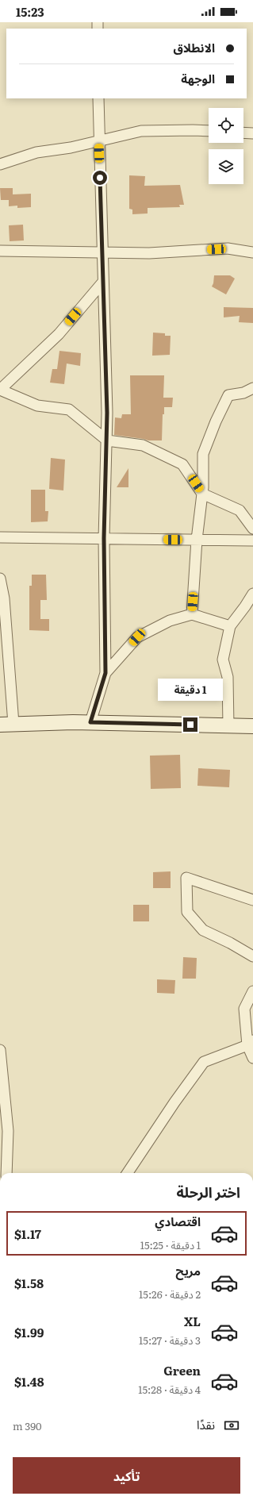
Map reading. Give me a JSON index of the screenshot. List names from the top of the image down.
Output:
{
  "page": {
    "status": "15:23",
    "banner": ["الانطلاق", "الوجهة"],
    "bubble": "1 دقيقة",
    "heading": "اختر الرحلة",
    "list": [
      {
        "name": "اقتصادي",
        "note": "1 دقيقة · 15:25",
        "value": "$1.17"
      },
      {
        "name": "مريح",
        "note": "2 دقيقة · 15:26",
        "value": "$1.58"
      },
      {
        "name": "XL",
        "note": "3 دقيقة · 15:27",
        "value": "$1.99"
      },
      {
        "name": "Green",
        "note": "4 دقيقة · 15:28",
        "value": "$1.48"
      }
    ],
    "pay": ["نقدًا", "390 m"],
    "buttons": "تأكيد"
  }
}
